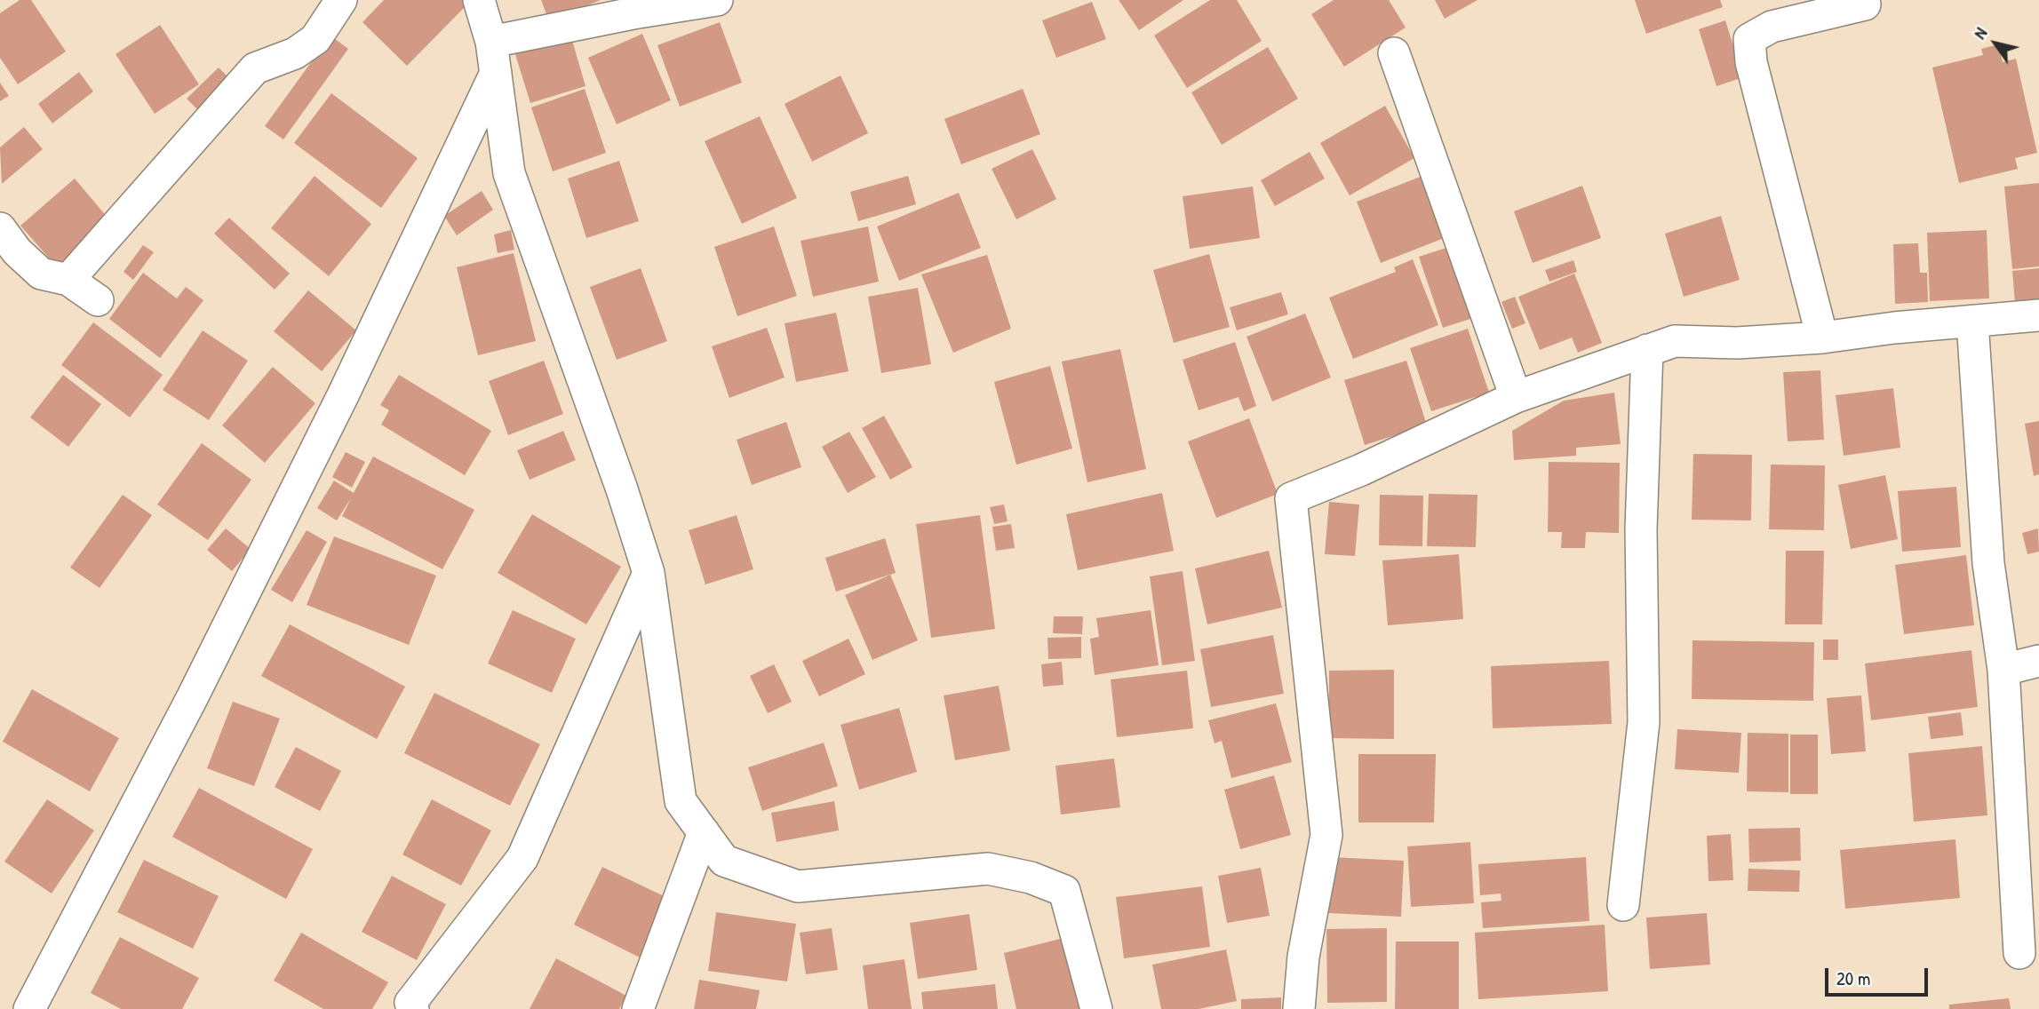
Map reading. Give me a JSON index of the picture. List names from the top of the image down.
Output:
{
  "scale_bar": "20 m",
  "north": "top left"
}
